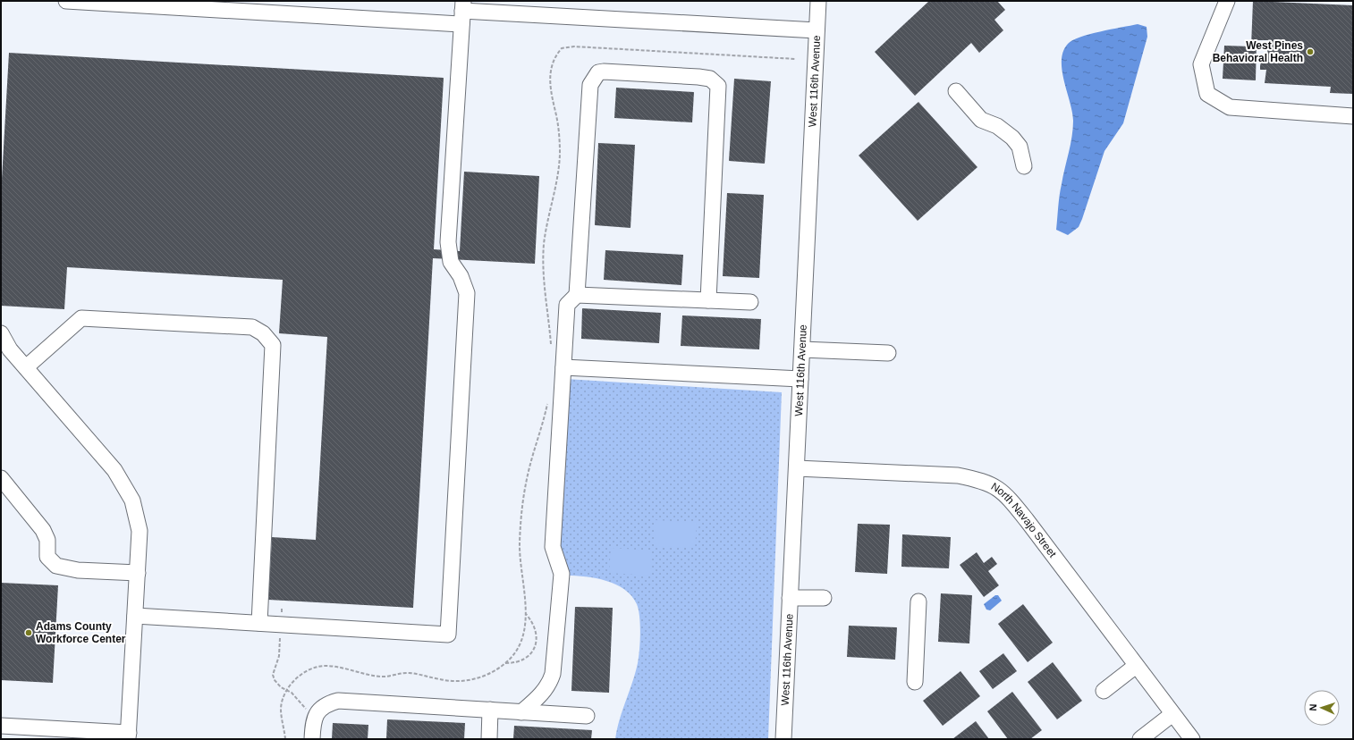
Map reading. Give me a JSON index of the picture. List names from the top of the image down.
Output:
{
  "streets": {
    "street": ["West 116th Avenue", "North Navajo Street"]
  },
  "crossings": [
    ["West 116th Avenue", "North Navajo Street"]
  ],
  "places": ["West Pines Behavioral Health", "Adams County Workforce Center"],
  "north": "left"
}
